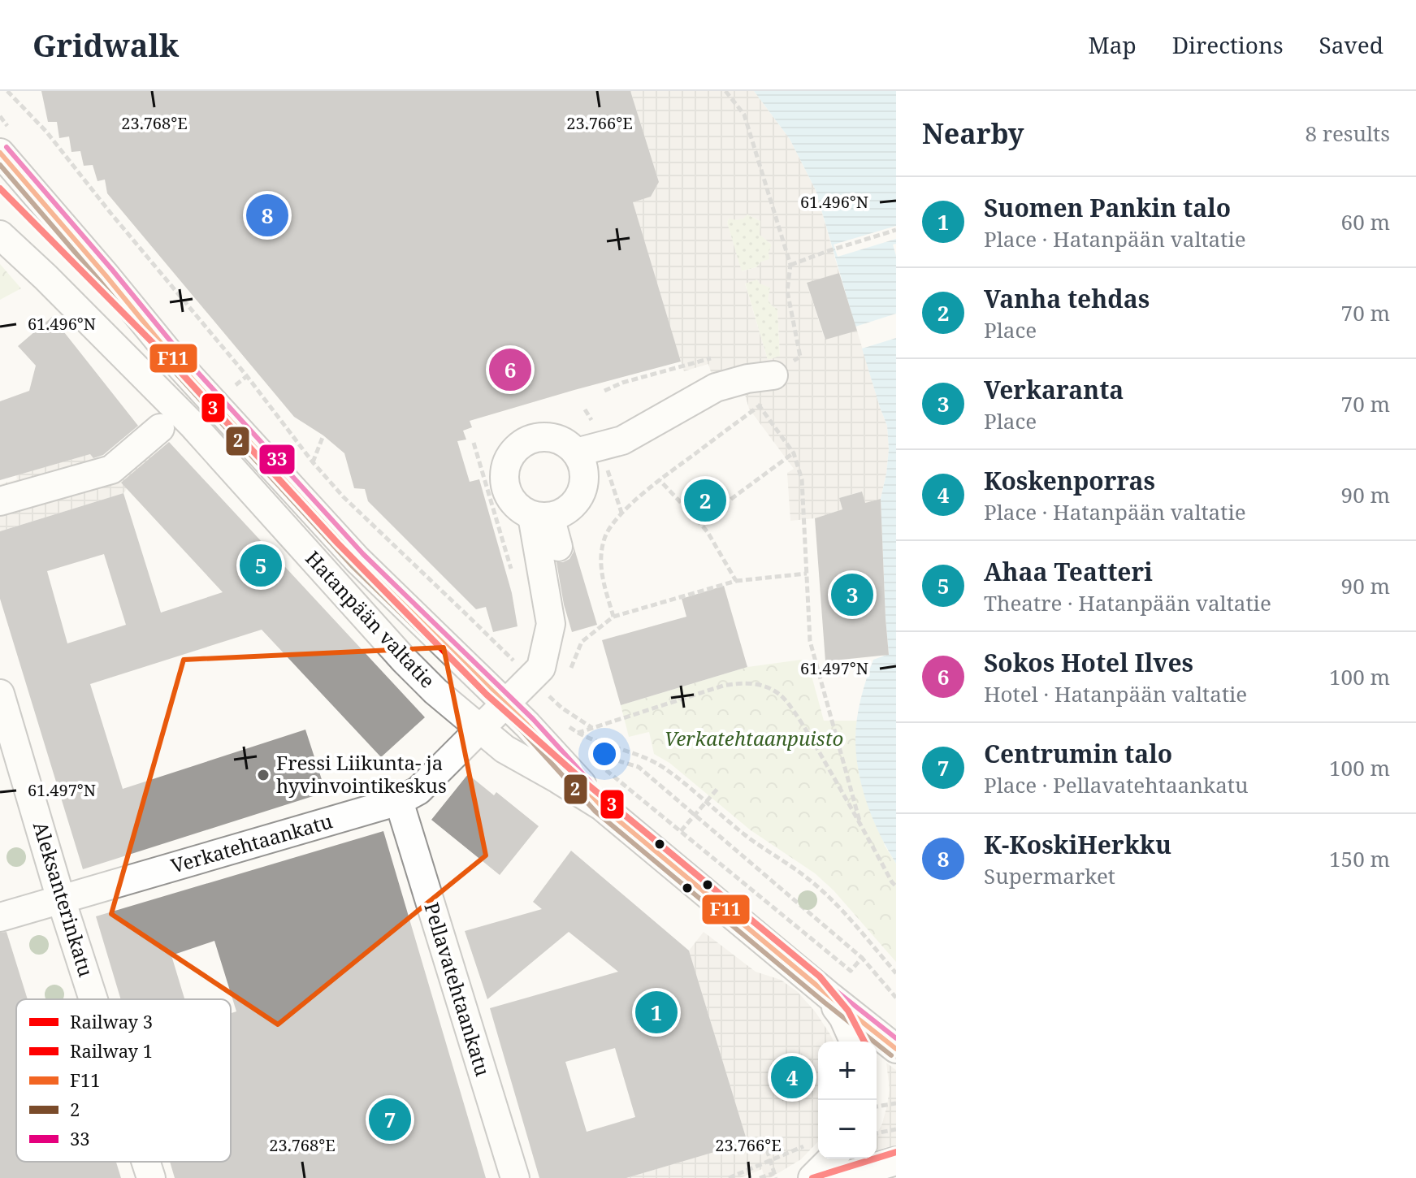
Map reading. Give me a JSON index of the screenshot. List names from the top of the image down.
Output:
{
  "streets": {
    "street": [
      "Hatanpään valtatie",
      "Verkatehtaankatu",
      "Aleksanterinkatu",
      "Pellavatehtaankatu"
    ]
  },
  "crossings": [
    ["Hatanpään valtatie", "Verkatehtaankatu"],
    ["Verkatehtaankatu", "Aleksanterinkatu"],
    ["Verkatehtaankatu", "Pellavatehtaankatu"]
  ],
  "parks": ["Verkatehtaanpuisto"],
  "places": ["Fressi Liikunta- ja hyvinvointikeskus"],
  "lines": [
    "transit line 33",
    "transit line F11",
    "transit line 2",
    "rail line 3",
    "rail line 1"
  ],
  "legend": [
    "Railway 3",
    "Railway 1",
    "F11",
    "2",
    "33"
  ],
  "page": {
    "header": "Gridwalk",
    "nav": ["Map", "Directions", "Saved"],
    "heading": ["Nearby", "8 results"],
    "list": [
      {
        "mark": "1",
        "name": "Suomen Pankin talo",
        "note": "Place · Hatanpään valtatie",
        "value": "60 m"
      },
      {
        "mark": "2",
        "name": "Vanha tehdas",
        "note": "Place",
        "value": "70 m"
      },
      {
        "mark": "3",
        "name": "Verkaranta",
        "note": "Place",
        "value": "70 m"
      },
      {
        "mark": "4",
        "name": "Koskenporras",
        "note": "Place · Hatanpään valtatie",
        "value": "90 m"
      },
      {
        "mark": "5",
        "name": "Ahaa Teatteri",
        "note": "Theatre · Hatanpään valtatie",
        "value": "90 m"
      },
      {
        "mark": "6",
        "name": "Sokos Hotel Ilves",
        "note": "Hotel · Hatanpään valtatie",
        "value": "100 m"
      },
      {
        "mark": "7",
        "name": "Centrumin talo",
        "note": "Place · Pellavatehtaankatu",
        "value": "100 m"
      },
      {
        "mark": "8",
        "name": "K-KoskiHerkku",
        "note": "Supermarket",
        "value": "150 m"
      }
    ],
    "pins": [
      "8",
      "6",
      "2",
      "5",
      "3",
      "1",
      "4",
      "7"
    ],
    "map_buttons": ["+", "−"]
  },
  "coordinates": [
    "23.768°E",
    "23.766°E",
    "61.496°N",
    "61.497°N"
  ]
}
